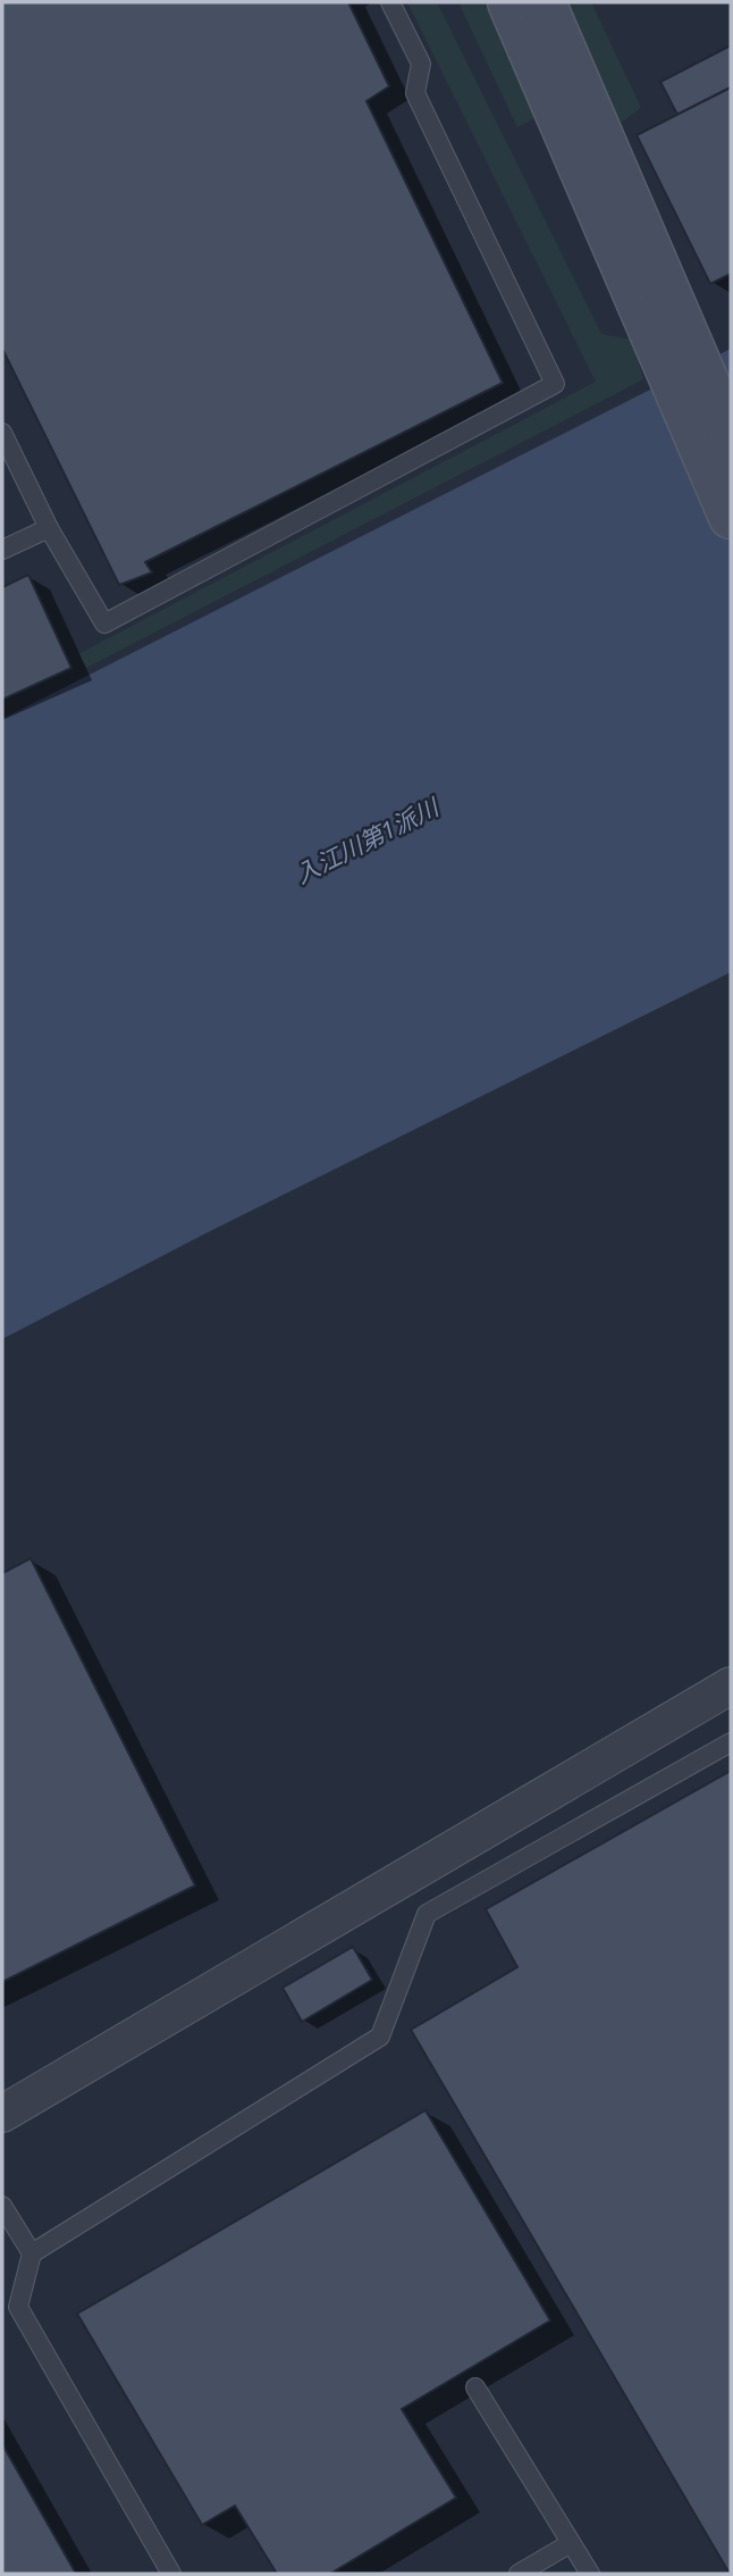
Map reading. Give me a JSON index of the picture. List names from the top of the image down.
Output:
{
  "water": ["入江川第1派川"]
}
